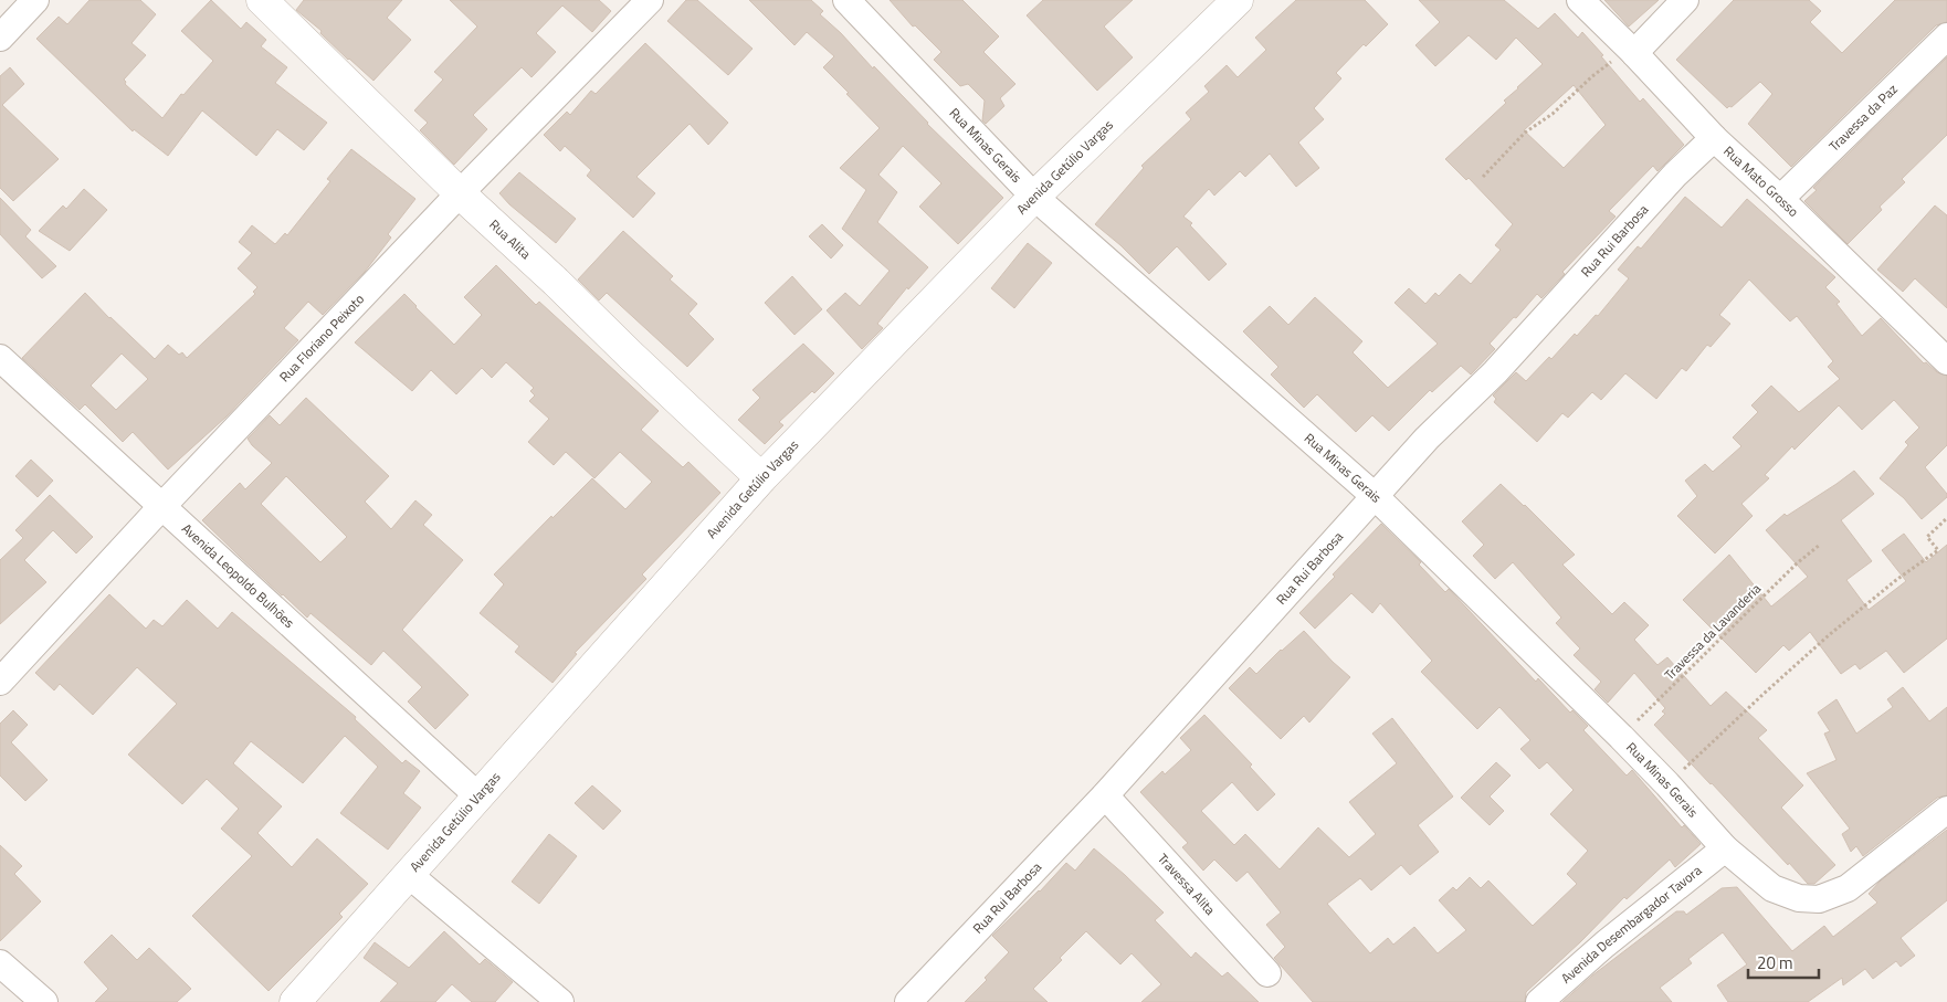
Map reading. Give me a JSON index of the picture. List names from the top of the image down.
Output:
{
  "streets": {
    "street": [
      "Travessa da Paz",
      "Rua Minas Gerais",
      "Avenida Getúlio Vargas",
      "Rua Mato Grosso",
      "Rua Alita",
      "Rua Rui Barbosa",
      "Rua Floriano Peixoto",
      "Avenida Leopoldo Bulhões",
      "Travessa Alita",
      "Avenida Desembargador Tavora"
    ],
    "path": ["Travessa da Lavanderia"]
  },
  "crossings": [
    ["Travessa da Paz", "Rua Mato Grosso"],
    ["Rua Minas Gerais", "Avenida Getúlio Vargas"],
    ["Rua Minas Gerais", "Rua Rui Barbosa"],
    ["Rua Minas Gerais", "Travessa da Lavanderia"],
    ["Rua Minas Gerais", "Avenida Desembargador Tavora"],
    ["Avenida Getúlio Vargas", "Rua Alita"],
    ["Avenida Getúlio Vargas", "Avenida Leopoldo Bulhões"],
    ["Rua Mato Grosso", "Rua Rui Barbosa"],
    ["Rua Alita", "Rua Floriano Peixoto"],
    ["Rua Rui Barbosa", "Travessa Alita"],
    ["Rua Floriano Peixoto", "Avenida Leopoldo Bulhões"]
  ],
  "scale_bar": "20 m"
}
